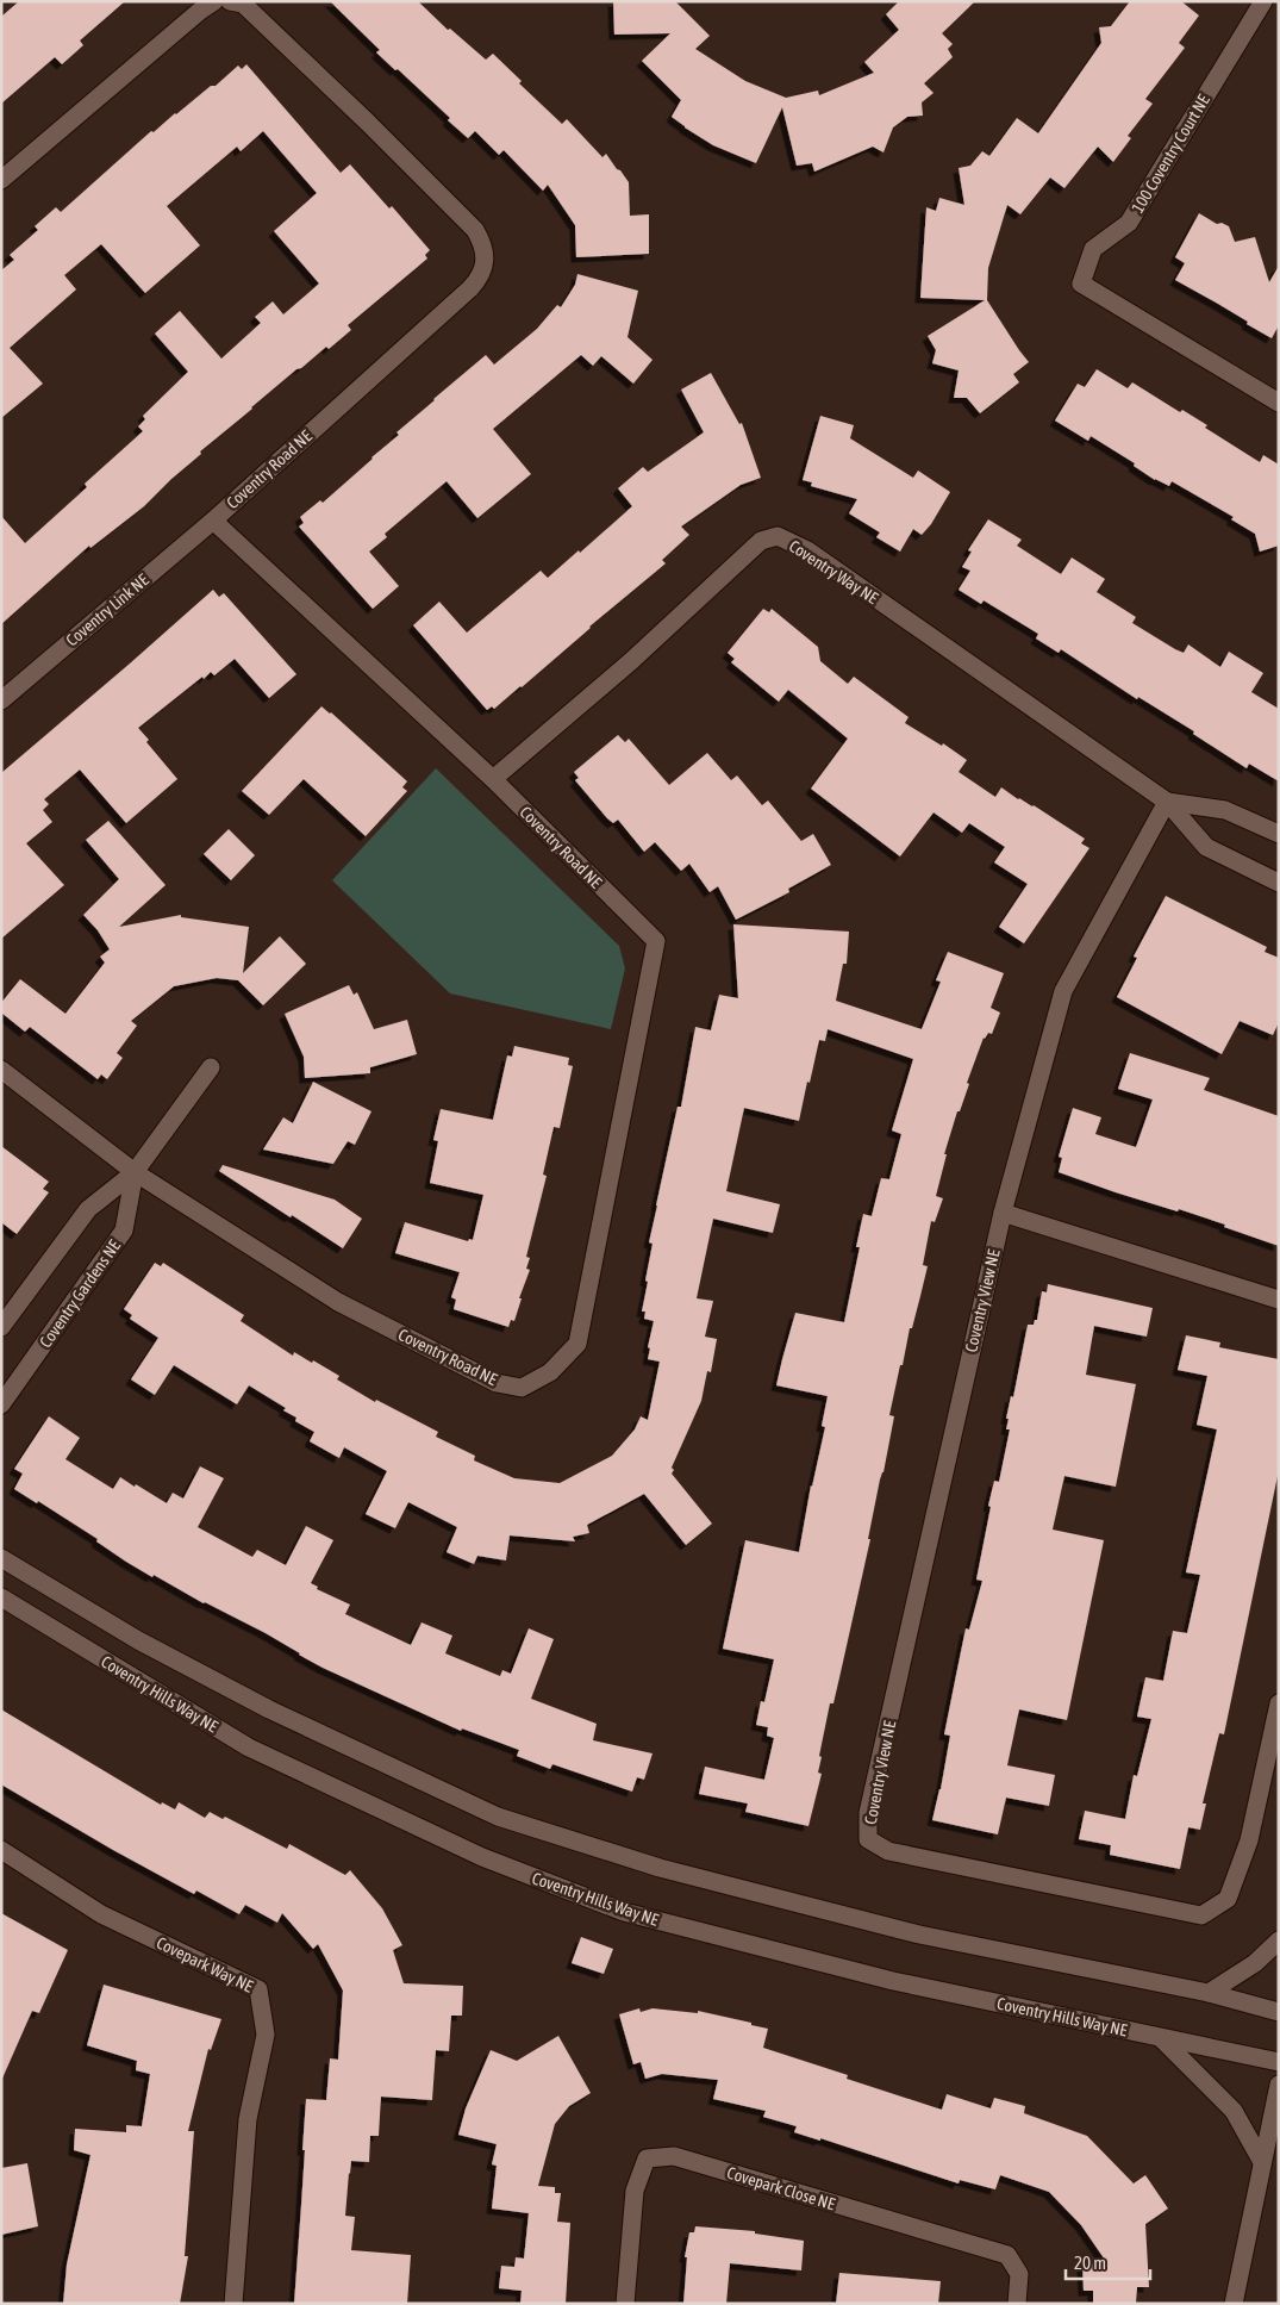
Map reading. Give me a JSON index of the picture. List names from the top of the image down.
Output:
{
  "streets": {
    "street": [
      "100 Coventry Court NE",
      "Coventry Road NE",
      "Coventry Way NE",
      "Coventry Link NE",
      "Coventry Gardens NE",
      "Coventry View NE",
      "Coventry Hills Way NE",
      "Covepark Way NE",
      "Covepark Close NE"
    ]
  },
  "crossings": [
    ["Coventry Road NE", "Coventry Way NE"],
    ["Coventry Road NE", "Coventry Link NE"],
    ["Coventry Road NE", "Coventry Gardens NE"],
    ["Coventry Way NE", "Coventry View NE"]
  ],
  "scale_bar": "20 m"
}
